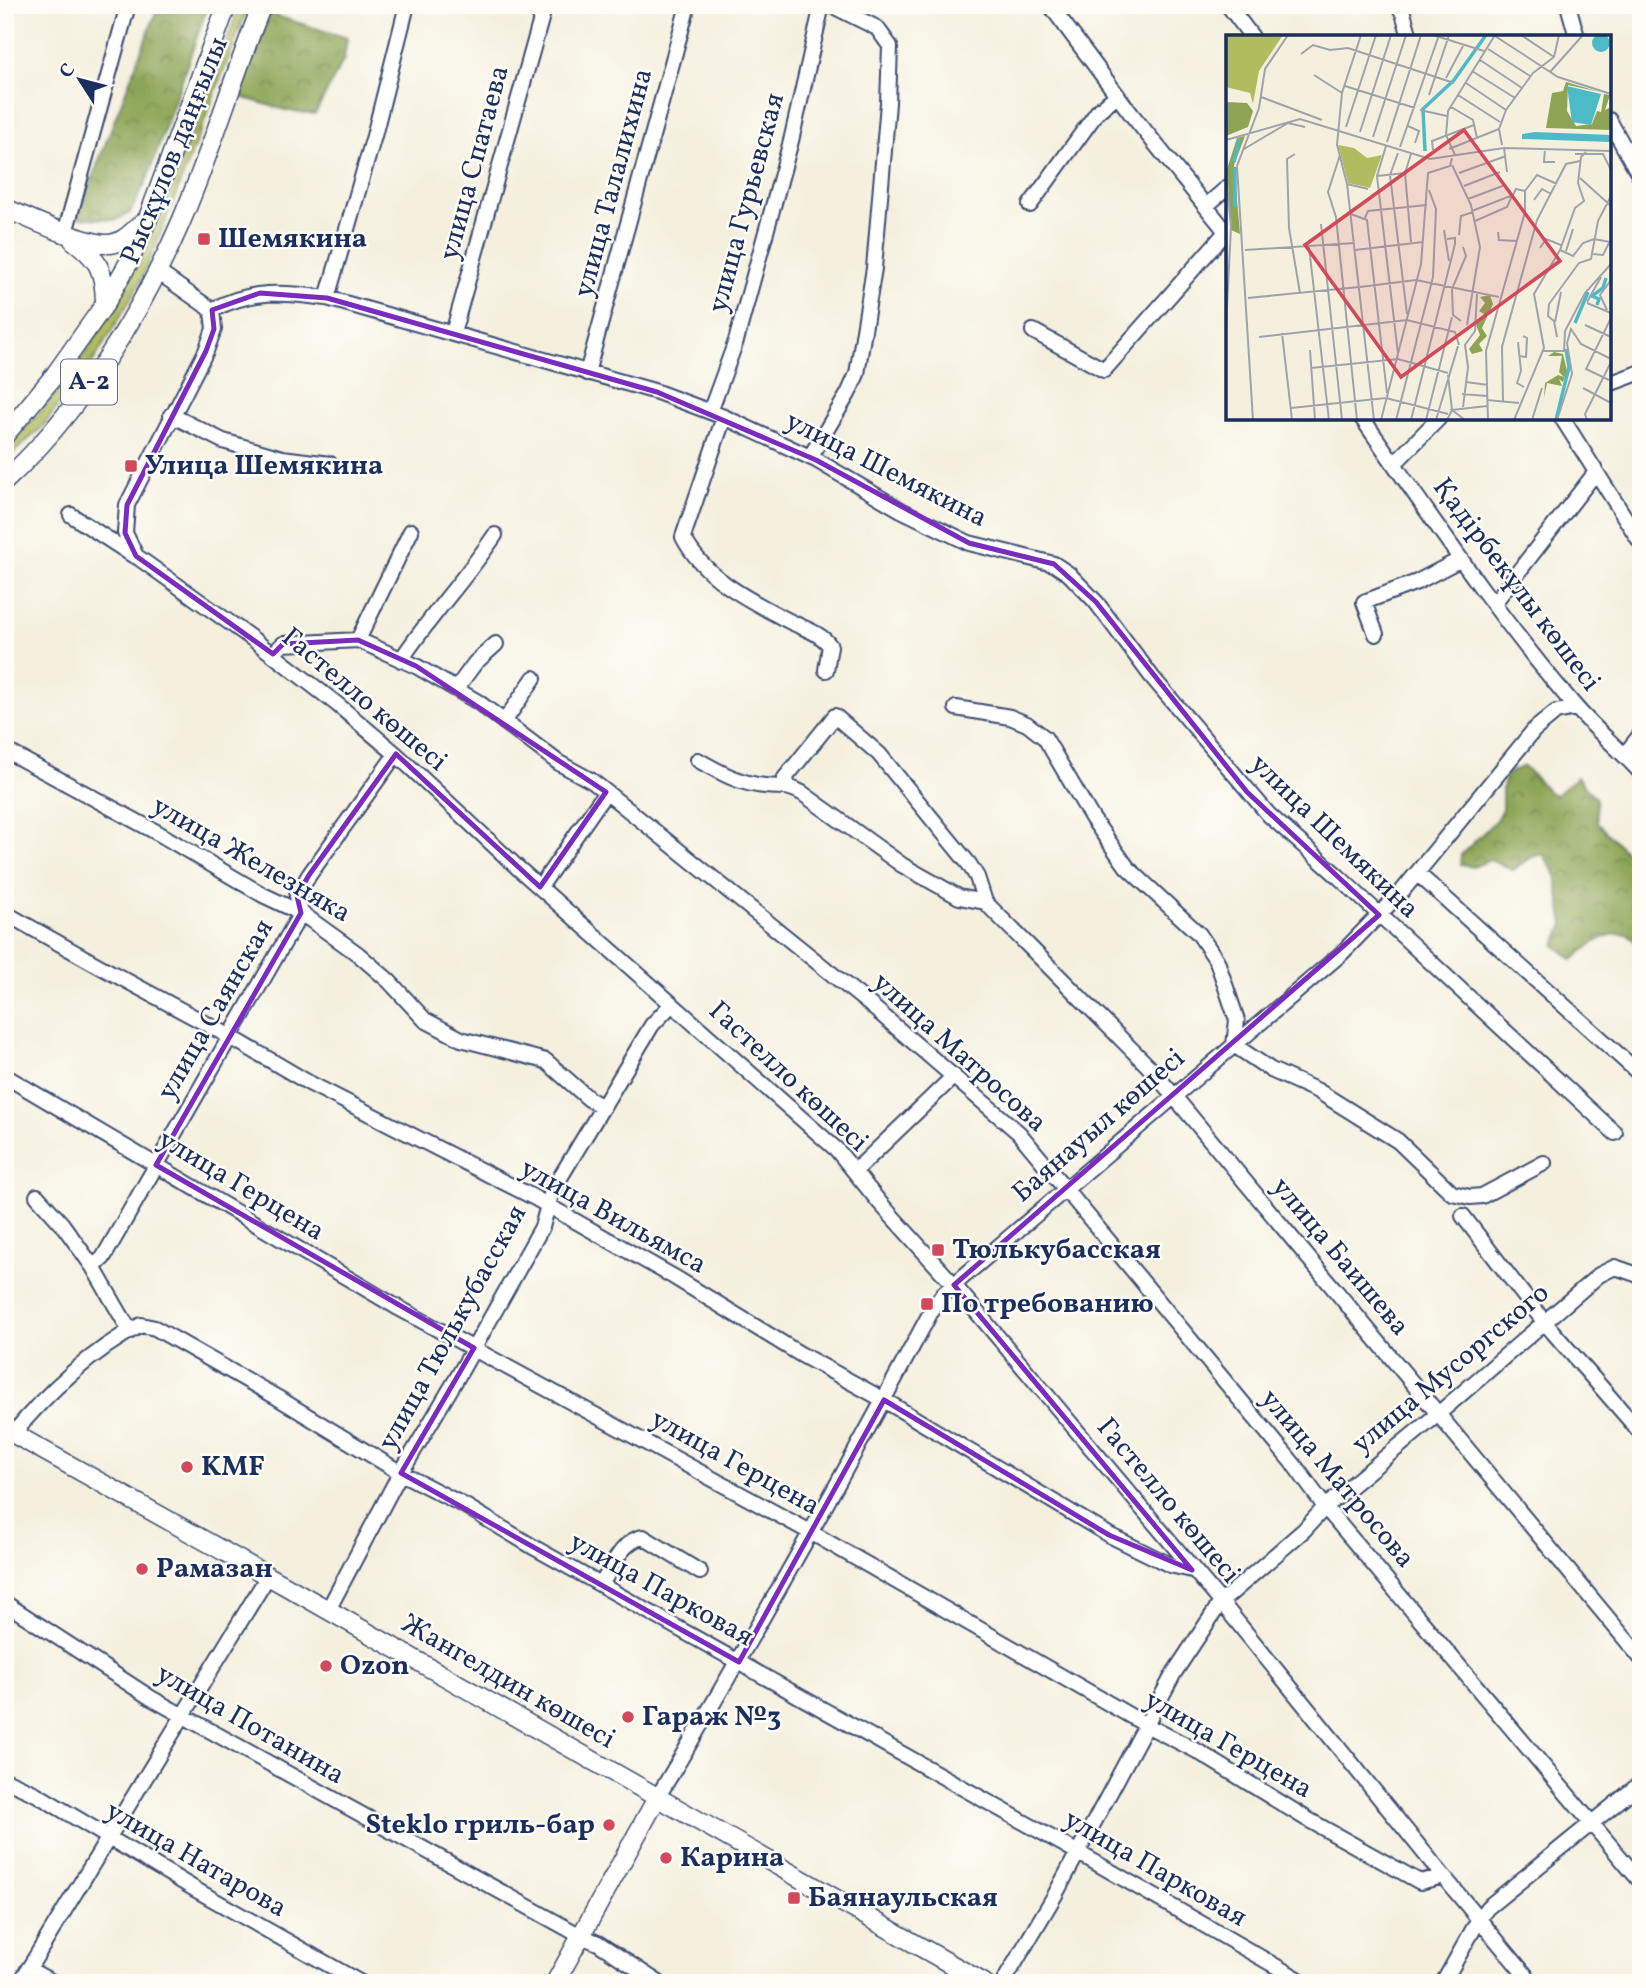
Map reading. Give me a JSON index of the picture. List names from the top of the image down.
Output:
{
  "streets": {
    "main road": [
      "Рысқұлов даңғылы",
      "A-2",
      "Баянауыл көшесі",
      "Жангелдин көшесі"
    ],
    "street": [
      "улица Спатаева",
      "улица Талалихина",
      "улица Гурьевская",
      "улица Шемякина",
      "Қадірбекұлы көшесі",
      "Гастелло көшесі",
      "улица Железняка",
      "улица Саянская",
      "улица Матросова",
      "улица Герцена",
      "улица Вильямса",
      "улица Баишева",
      "улица Тюлькубасская",
      "улица Мусоргского",
      "улица Парковая",
      "улица Потанина",
      "улица Натарова"
    ]
  },
  "crossings": [
    ["улица Спатаева", "улица Шемякина"],
    ["улица Талалихина", "улица Шемякина"],
    ["улица Гурьевская", "улица Шемякина"],
    ["улица Шемякина", "Баянауыл көшесі"],
    ["Қадірбекұлы көшесі", "Баянауыл көшесі"],
    ["Гастелло көшесі", "улица Саянская"],
    ["Гастелло көшесі", "улица Матросова"],
    ["Гастелло көшесі", "Баянауыл көшесі"],
    ["Гастелло көшесі", "улица Герцена"],
    ["Гастелло көшесі", "улица Вильямса"],
    ["Гастелло көшесі", "улица Тюлькубасская"],
    ["Гастелло көшесі", "улица Мусоргского"],
    ["улица Железняка", "улица Саянская"],
    ["улица Железняка", "улица Тюлькубасская"],
    ["улица Саянская", "улица Герцена"],
    ["улица Саянская", "улица Вильямса"],
    ["улица Матросова", "Баянауыл көшесі"],
    ["улица Матросова", "улица Мусоргского"],
    ["Баянауыл көшесі", "улица Герцена"],
    ["Баянауыл көшесі", "улица Вильямса"],
    ["Баянауыл көшесі", "улица Баишева"],
    ["Баянауыл көшесі", "улица Парковая"],
    ["Баянауыл көшесі", "Жангелдин көшесі"],
    ["Баянауыл көшесі", "улица Потанина"],
    ["улица Герцена", "улица Тюлькубасская"],
    ["улица Герцена", "улица Мусоргского"],
    ["улица Вильямса", "улица Тюлькубасская"],
    ["улица Баишева", "улица Мусоргского"],
    ["улица Тюлькубасская", "улица Парковая"],
    ["улица Тюлькубасская", "Жангелдин көшесі"],
    ["улица Мусоргского", "улица Парковая"]
  ],
  "places": {
    "transit": [
      "Шемякина",
      "Улица Шемякина",
      "Тюлькубасская",
      "По требованию",
      "Баянаульская"
    ],
    "other": [
      "KMF",
      "Рамазан",
      "Ozon",
      "Гараж №3",
      "Steklo гриль-бар",
      "Карина"
    ]
  },
  "north": "top left"
}
